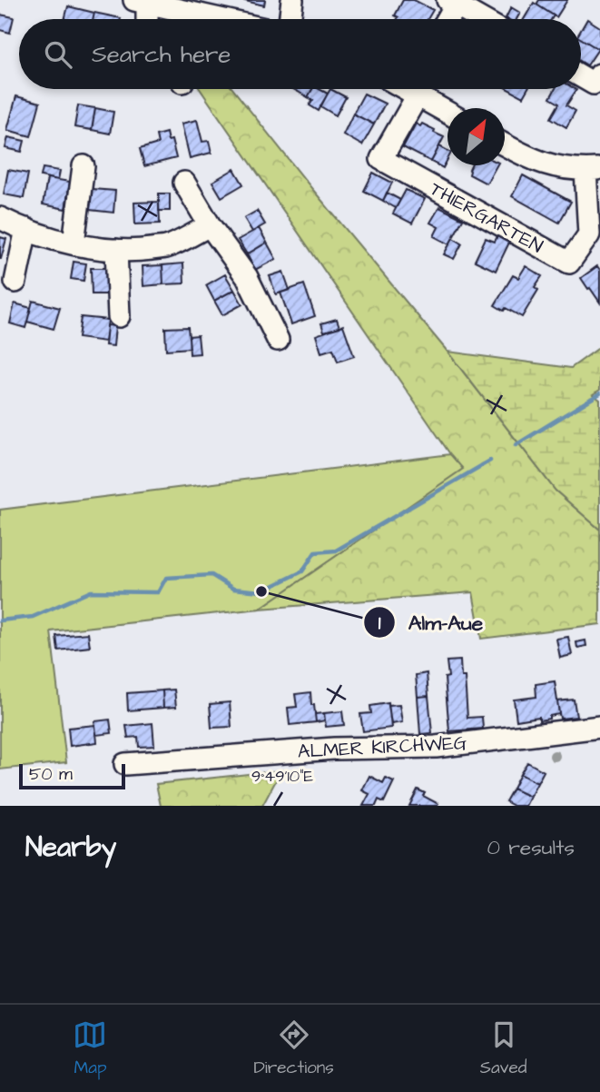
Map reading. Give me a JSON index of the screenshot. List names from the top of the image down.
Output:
{
  "streets": {
    "street": ["THIERGARTEN", "ALMER KIRCHWEG"]
  },
  "places": ["Alm-Aue"],
  "scale_bar": "50 m",
  "north": "top right",
  "page": {
    "search": "Search here",
    "scale": "50 m",
    "heading": ["Nearby", "0 results"],
    "nav": ["Map", "Directions", "Saved"]
  },
  "coordinates": ["9°49'10\"E"]
}
